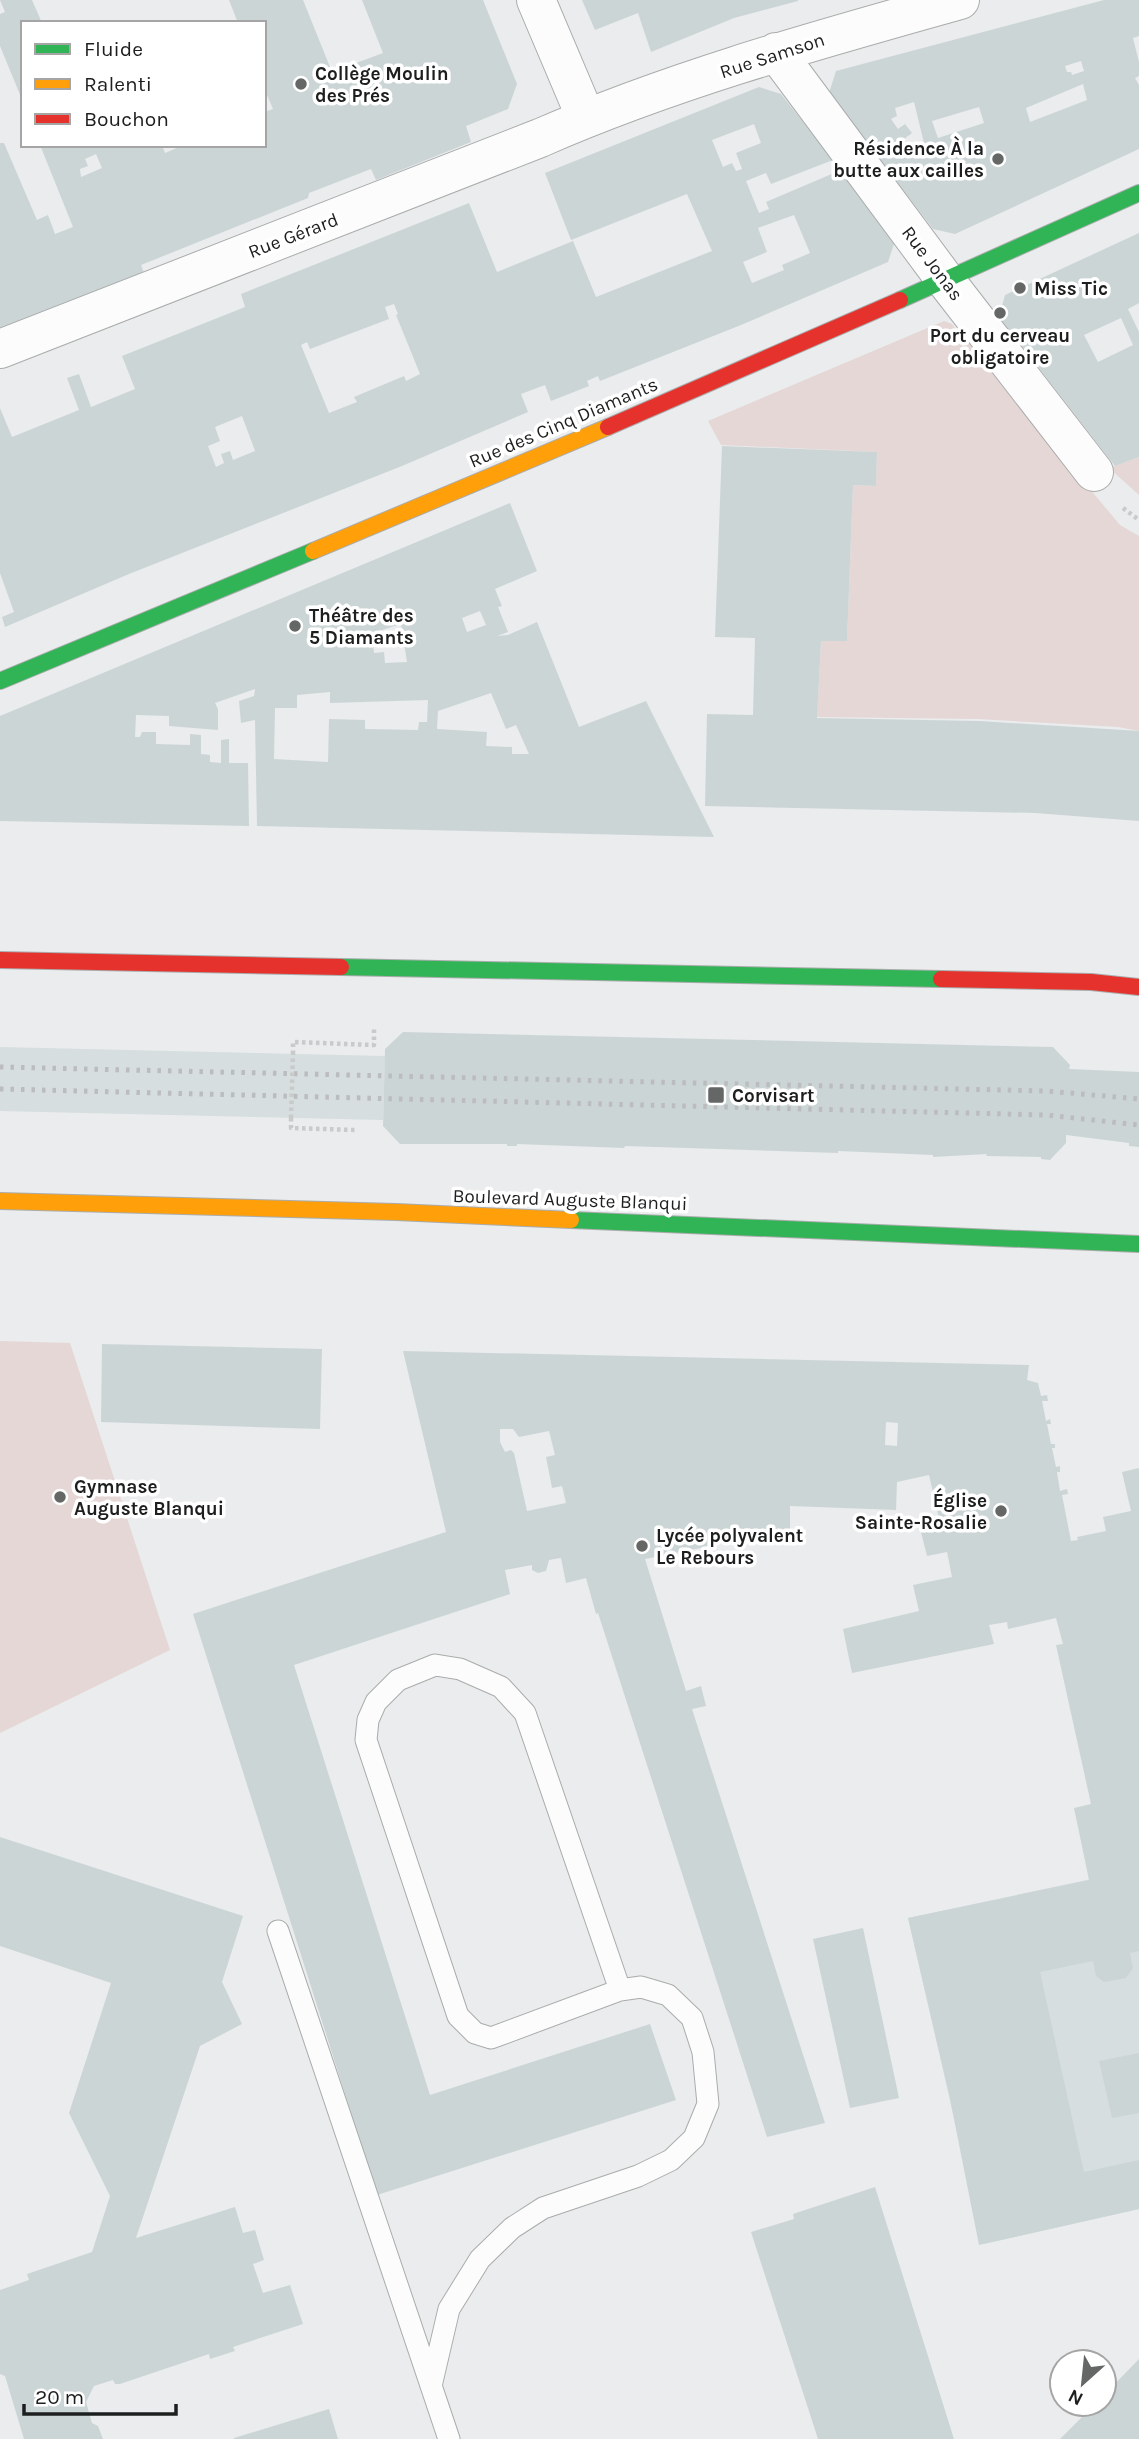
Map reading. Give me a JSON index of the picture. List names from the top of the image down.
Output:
{
  "streets": {
    "main road": ["Rue des Cinq Diamants", "Boulevard Auguste Blanqui"],
    "street": ["Rue Samson", "Rue Gérard", "Rue Jonas"]
  },
  "crossings": [
    ["Rue Samson", "Rue Gérard"],
    ["Rue Samson", "Rue Jonas"],
    ["Rue Jonas", "Rue des Cinq Diamants"]
  ],
  "places": {
    "other": [
      "Collège Moulin des Prés",
      "Résidence À la butte aux cailles",
      "Miss Tic",
      "Port du cerveau obligatoire",
      "Théâtre des 5 Diamants",
      "Gymnase Auguste Blanqui",
      "Église Sainte-Rosalie",
      "Lycée polyvalent Le Rebours"
    ],
    "transit": ["Corvisart"]
  },
  "legend": ["Fluide", "Ralenti", "Bouchon"],
  "scale_bar": "20 m",
  "north": "bottom left"
}
